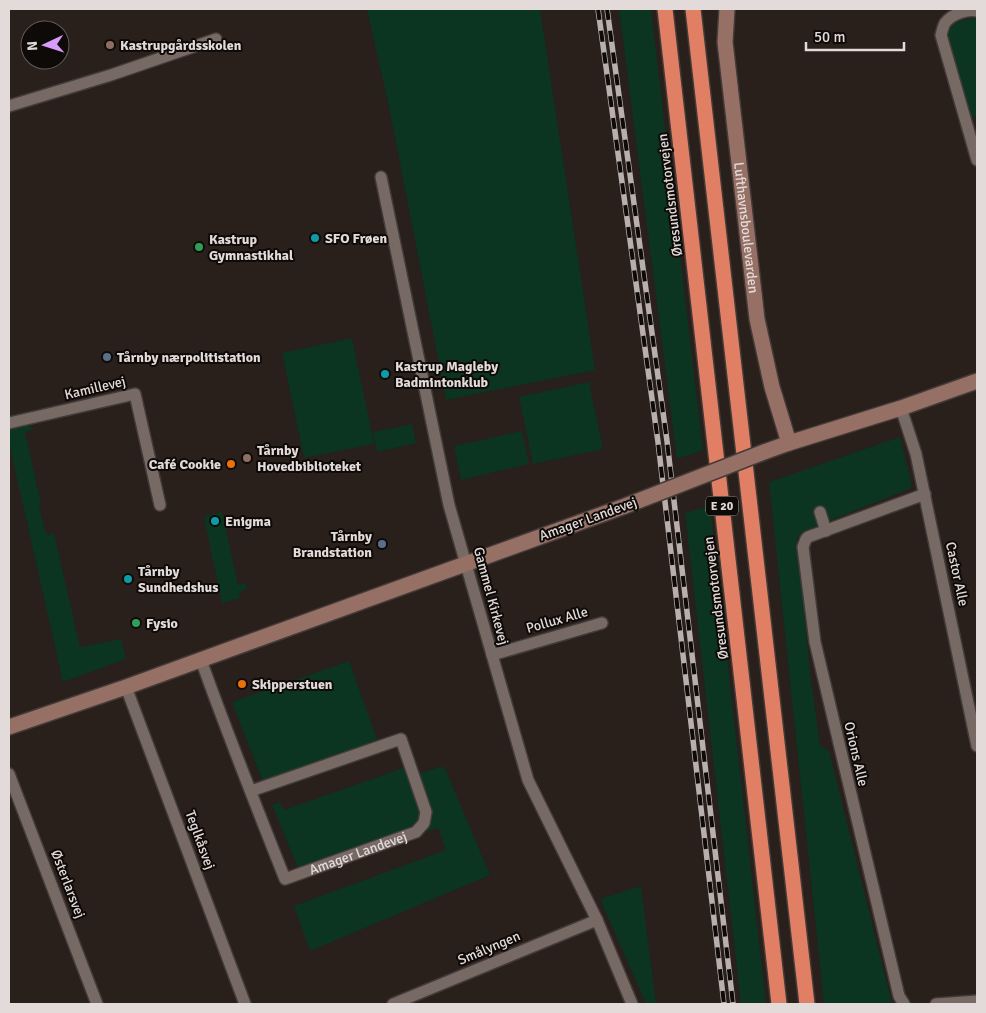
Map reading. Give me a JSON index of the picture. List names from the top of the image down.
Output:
{
  "streets": {
    "highway": ["Øresundsmotorvejen", "E 20"],
    "street": [
      "Lufthavnsboulevarden",
      "Kamillevej",
      "Amager Landevej",
      "Castor Alle",
      "Gammel Kirkevej",
      "Pollux Alle",
      "Orions Alle",
      "Teglkåsvej",
      "Østerlarsvej",
      "Smålyngen"
    ]
  },
  "crossings": [
    ["Lufthavnsboulevarden", "Amager Landevej"],
    ["Amager Landevej", "Castor Alle"],
    ["Amager Landevej", "Gammel Kirkevej"],
    ["Amager Landevej", "Teglkåsvej"],
    ["Castor Alle", "Orions Alle"],
    ["Gammel Kirkevej", "Pollux Alle"],
    ["Gammel Kirkevej", "Smålyngen"]
  ],
  "places": [
    "Kastrupgårdsskolen",
    "SFO Frøen",
    "Kastrup Gymnastikhal",
    "Tårnby nærpolitistation",
    "Kastrup Magleby Badmintonklub",
    "Tårnby Hovedbiblioteket",
    "Café Cookie",
    "Enigma",
    "Tårnby Brandstation",
    "Tårnby Sundhedshus",
    "Fysio",
    "Skipperstuen"
  ],
  "scale_bar": "50 m",
  "north": "left"
}
